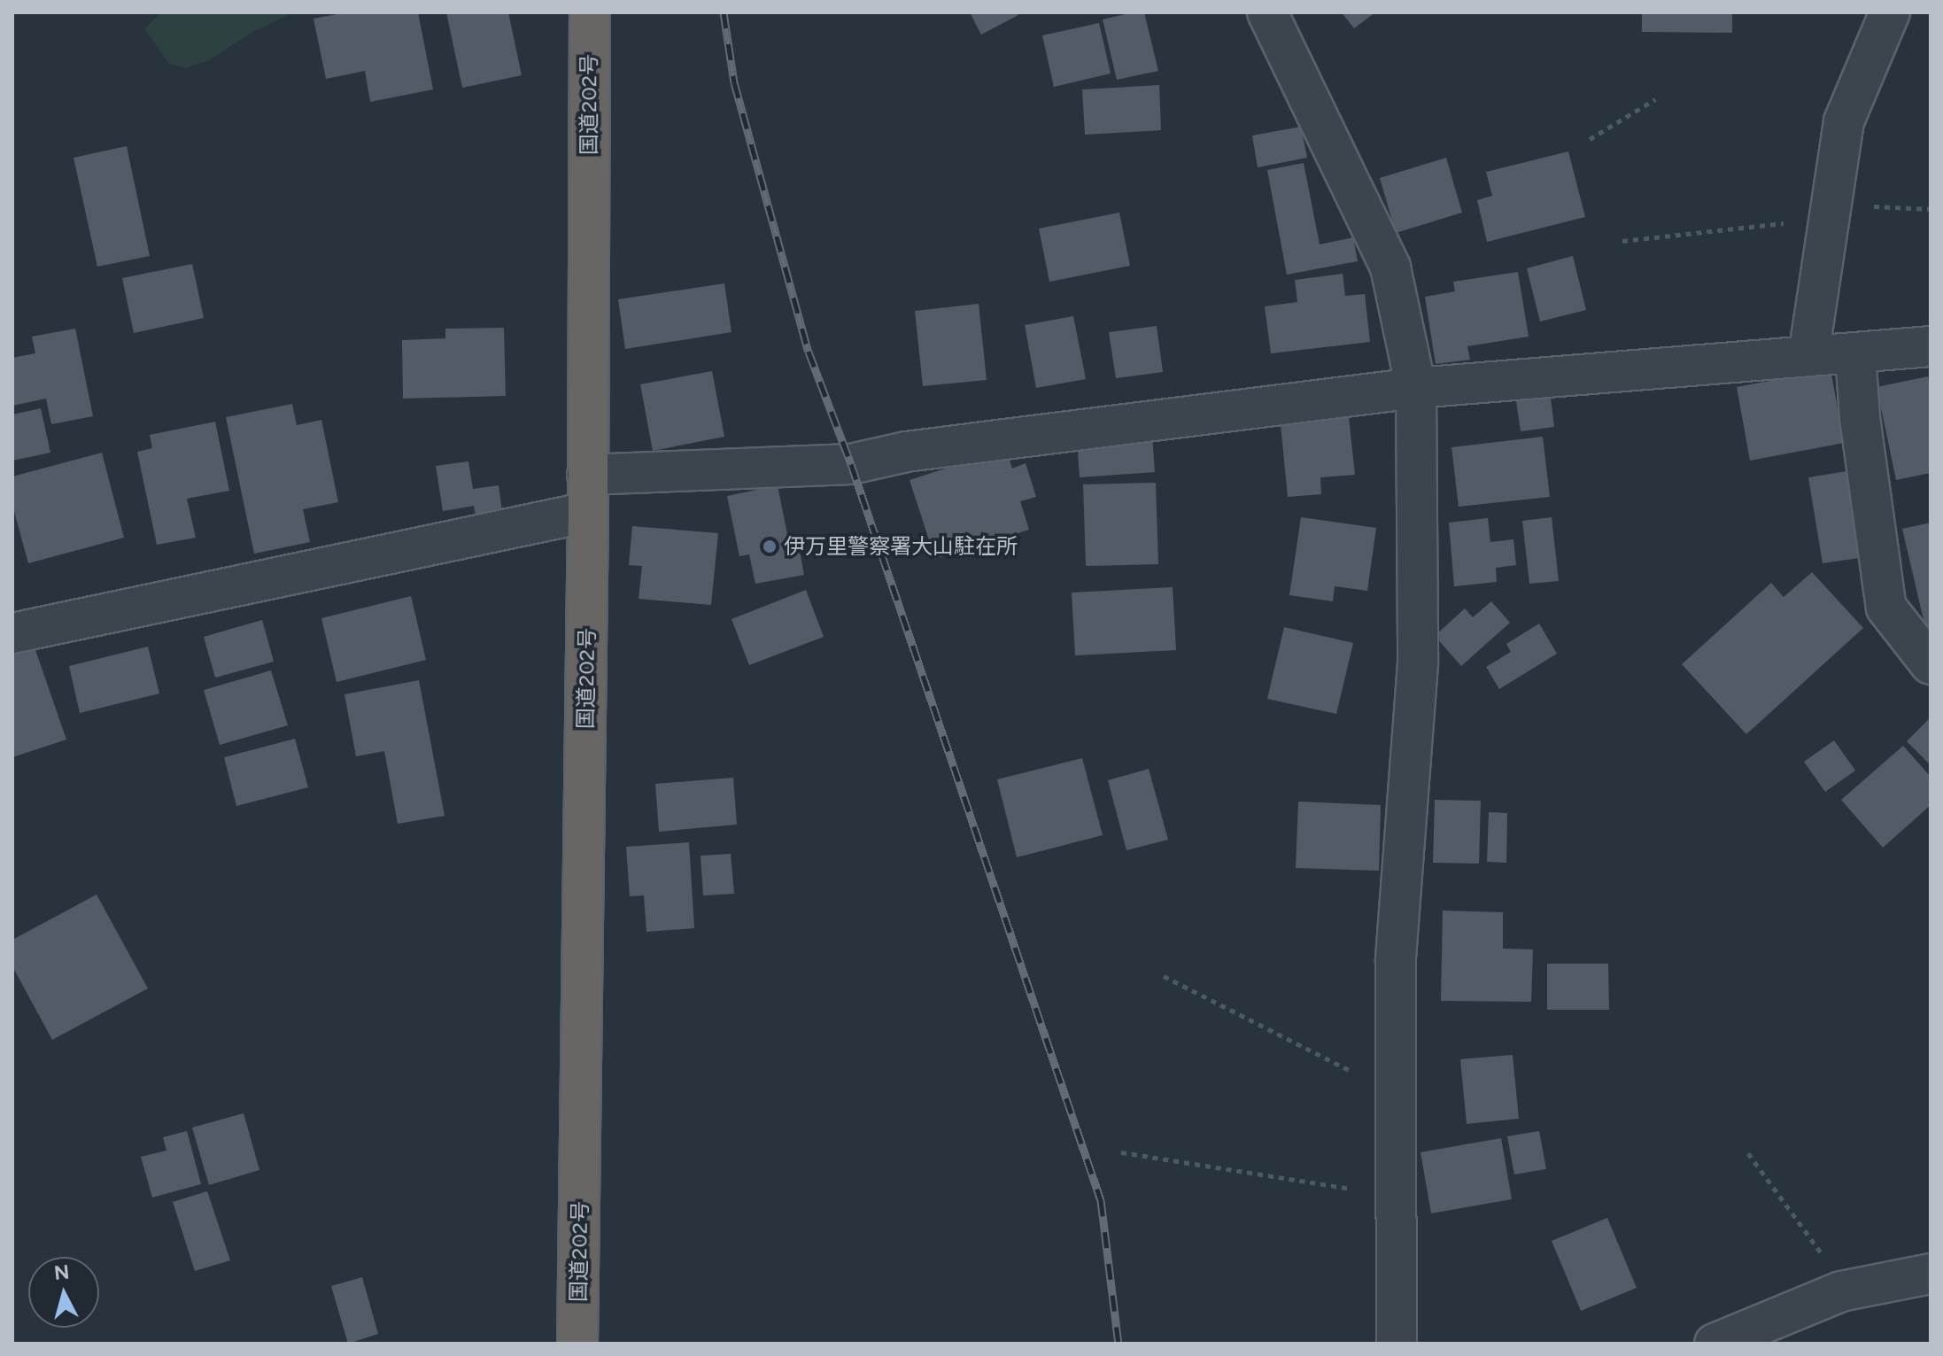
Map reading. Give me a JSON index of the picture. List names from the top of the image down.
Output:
{
  "streets": {
    "highway": ["国道202号"]
  },
  "places": ["伊万里警察署大山駐在所"],
  "north": "top"
}
